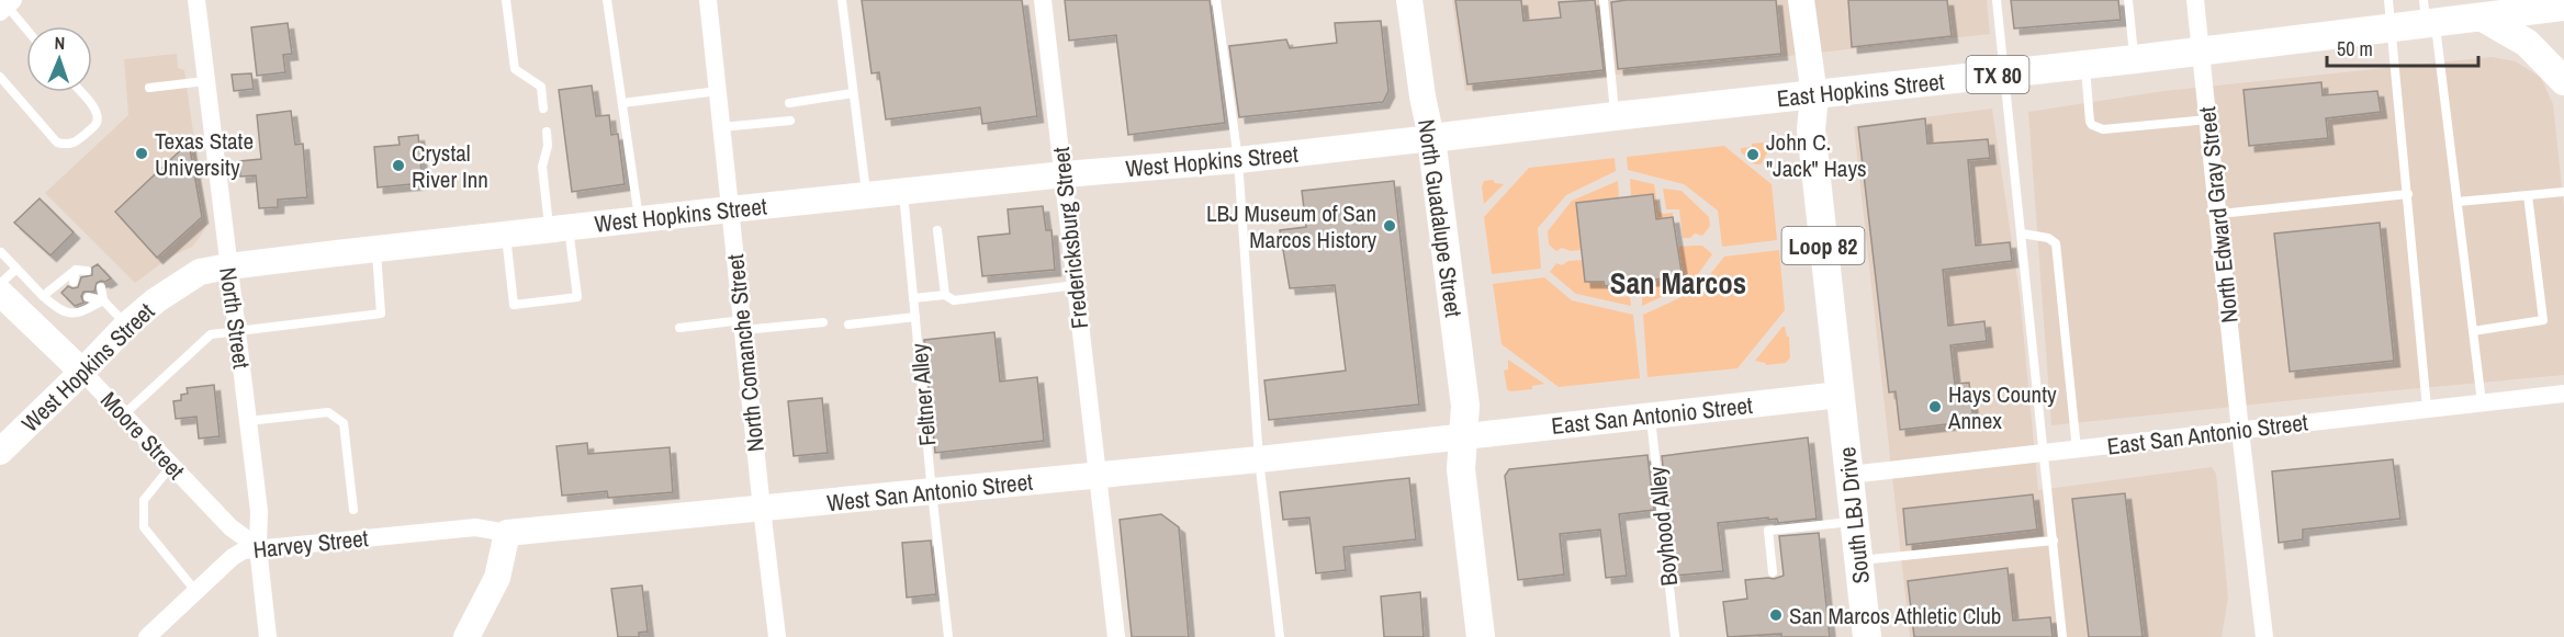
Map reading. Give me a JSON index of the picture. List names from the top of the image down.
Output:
{
  "streets": {
    "main road": [
      "TX 80",
      "East Hopkins Street",
      "West Hopkins Street",
      "North Guadalupe Street",
      "Loop 82",
      "East San Antonio Street",
      "Moore Street",
      "West San Antonio Street",
      "South LBJ Drive"
    ],
    "street": [
      "North Edward Gray Street",
      "Fredericksburg Street",
      "North Street",
      "North Comanche Street",
      "Harvey Street"
    ],
    "lane": ["Feltner Alley", "Boyhood Alley"]
  },
  "crossings": [
    ["East Hopkins Street", "West Hopkins Street"],
    ["East Hopkins Street", "North Edward Gray Street"],
    ["East Hopkins Street", "North Guadalupe Street"],
    ["East Hopkins Street", "Loop 82"],
    ["West Hopkins Street", "North Guadalupe Street"],
    ["West Hopkins Street", "Fredericksburg Street"],
    ["West Hopkins Street", "North Street"],
    ["West Hopkins Street", "North Comanche Street"],
    ["West Hopkins Street", "Feltner Alley"],
    ["West Hopkins Street", "Moore Street"],
    ["North Edward Gray Street", "East San Antonio Street"],
    ["North Guadalupe Street", "East San Antonio Street"],
    ["North Guadalupe Street", "West San Antonio Street"],
    ["Fredericksburg Street", "West San Antonio Street"],
    ["Loop 82", "East San Antonio Street"],
    ["Loop 82", "South LBJ Drive"],
    ["North Street", "Moore Street"],
    ["North Street", "Harvey Street"],
    ["North Comanche Street", "West San Antonio Street"],
    ["Feltner Alley", "West San Antonio Street"],
    ["East San Antonio Street", "West San Antonio Street"],
    ["East San Antonio Street", "South LBJ Drive"],
    ["East San Antonio Street", "Boyhood Alley"],
    ["Moore Street", "Harvey Street"],
    ["West San Antonio Street", "Harvey Street"]
  ],
  "districts": ["San Marcos"],
  "places": [
    "Texas State University",
    "John C. \"Jack\" Hays",
    "Crystal River Inn",
    "LBJ Museum of San Marcos History",
    "Hays County Annex",
    "San Marcos Athletic Club"
  ],
  "scale_bar": "50 m",
  "north": "top"
}
